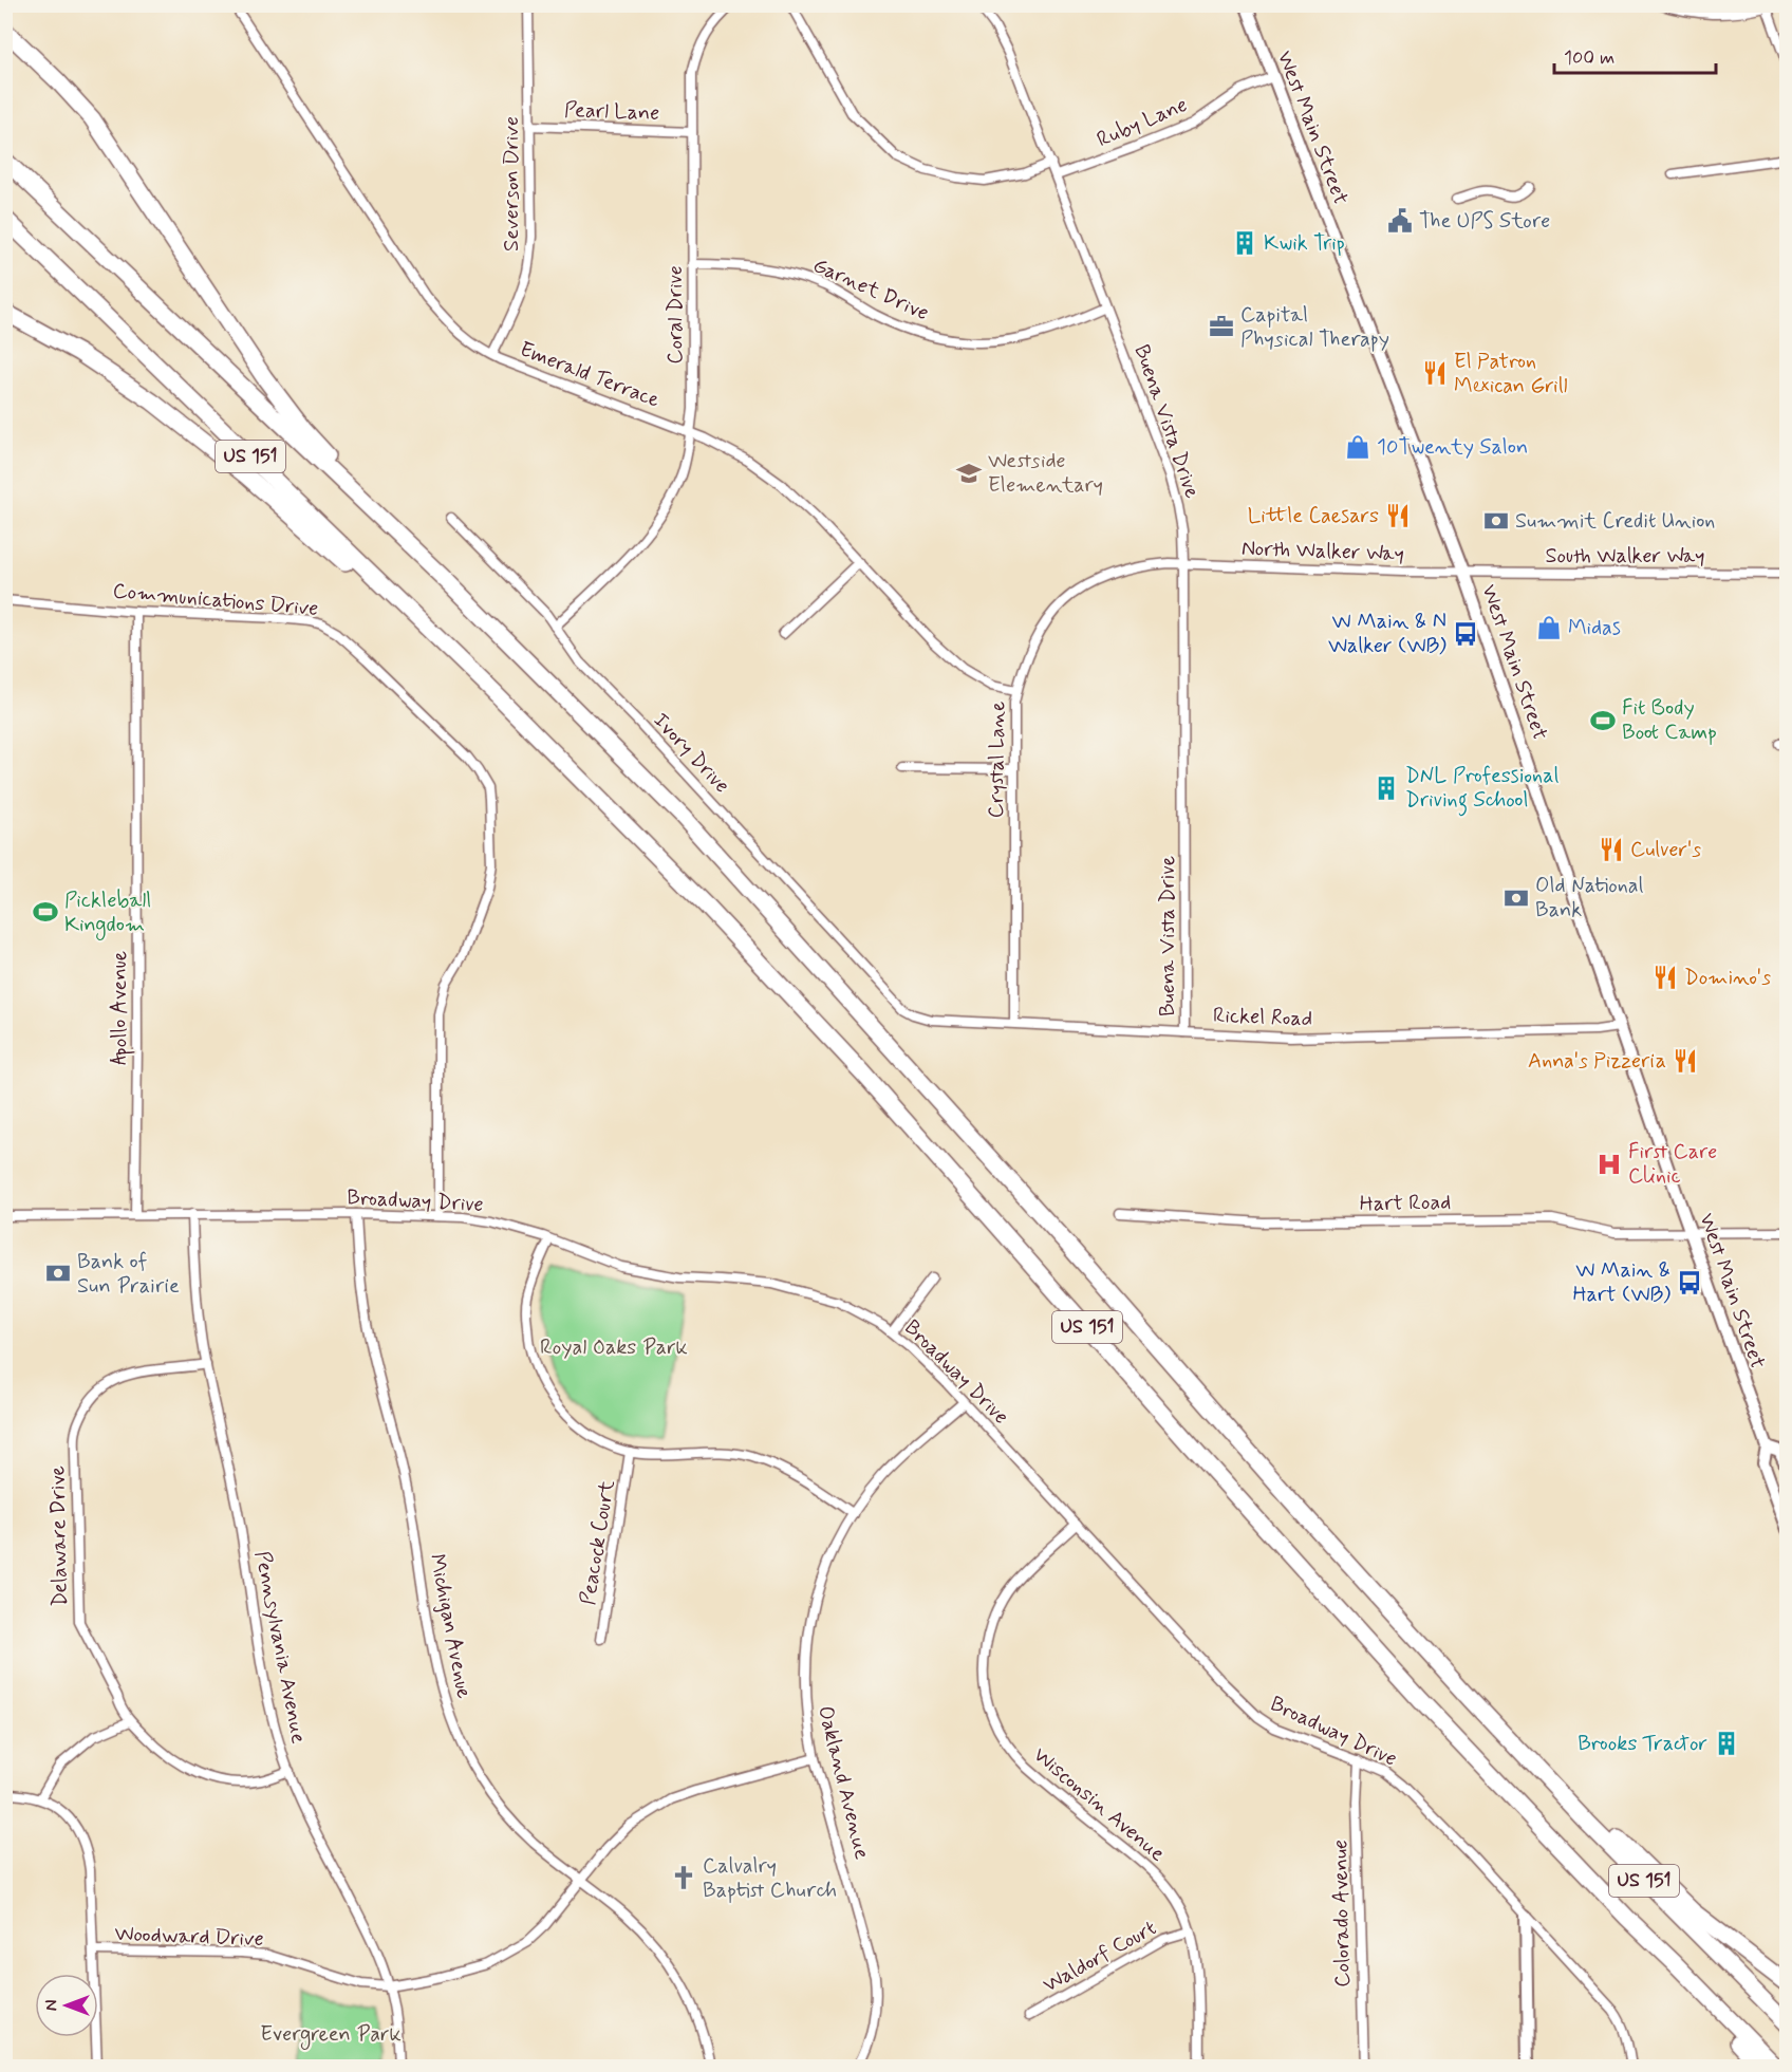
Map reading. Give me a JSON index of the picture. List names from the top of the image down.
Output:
{
  "streets": {
    "highway": ["US 151"],
    "main road": ["West Main Street"],
    "street": [
      "Pearl Lane",
      "Ruby Lane",
      "Severson Drive",
      "Garnet Drive",
      "Coral Drive",
      "Emerald Terrace",
      "Buena Vista Drive",
      "North Walker Way",
      "South Walker Way",
      "Communications Drive",
      "Ivory Drive",
      "Crystal Lane",
      "Apollo Avenue",
      "Rickel Road",
      "Broadway Drive",
      "Hart Road",
      "Delaware Drive",
      "Peacock Court",
      "Michigan Avenue",
      "Pennsylvania Avenue",
      "Oakland Avenue",
      "Wisconsin Avenue",
      "Colorado Avenue",
      "Woodward Drive",
      "Waldorf Court"
    ]
  },
  "crossings": [
    ["Pearl Lane", "Severson Drive"],
    ["Pearl Lane", "Coral Drive"],
    ["Ruby Lane", "West Main Street"],
    ["Ruby Lane", "Buena Vista Drive"],
    ["West Main Street", "North Walker Way"],
    ["West Main Street", "South Walker Way"],
    ["West Main Street", "Rickel Road"],
    ["West Main Street", "Hart Road"],
    ["Severson Drive", "Emerald Terrace"],
    ["Garnet Drive", "Coral Drive"],
    ["Garnet Drive", "Buena Vista Drive"],
    ["Coral Drive", "Emerald Terrace"],
    ["Coral Drive", "Ivory Drive"],
    ["Emerald Terrace", "Crystal Lane"],
    ["Buena Vista Drive", "North Walker Way"],
    ["Buena Vista Drive", "Crystal Lane"],
    ["Buena Vista Drive", "Rickel Road"],
    ["North Walker Way", "South Walker Way"],
    ["North Walker Way", "Crystal Lane"],
    ["Communications Drive", "Apollo Avenue"],
    ["Communications Drive", "Broadway Drive"],
    ["Ivory Drive", "Rickel Road"],
    ["Crystal Lane", "Rickel Road"],
    ["Apollo Avenue", "Broadway Drive"],
    ["Broadway Drive", "Michigan Avenue"],
    ["Broadway Drive", "Pennsylvania Avenue"],
    ["Broadway Drive", "Oakland Avenue"],
    ["Broadway Drive", "Wisconsin Avenue"],
    ["Broadway Drive", "Colorado Avenue"],
    ["Delaware Drive", "Pennsylvania Avenue"],
    ["Michigan Avenue", "Woodward Drive"],
    ["Pennsylvania Avenue", "Woodward Drive"],
    ["Oakland Avenue", "Woodward Drive"],
    ["Wisconsin Avenue", "Waldorf Court"]
  ],
  "parks": ["Royal Oaks Park", "Evergreen Park"],
  "places": {
    "public building": ["The UPS Store"],
    "building": ["Kwik Trip", "DNL Professional Driving School", "Brooks Tractor"],
    "office": ["Capital Physical Therapy"],
    "restaurant": [
      "El Patron Mexican Grill",
      "Little Caesars",
      "Culver's",
      "Domino's",
      "Anna's Pizzeria"
    ],
    "shop": ["10Twenty Salon", "Midas"],
    "school or university": ["Westside Elementary"],
    "bank": ["Summit Credit Union", "Old National Bank", "Bank of Sun Prairie"],
    "bus stop": ["W Main & N Walker (WB)", "W Main & Hart (WB)"],
    "sports": ["Fit Body Boot Camp", "Pickleball Kingdom"],
    "hospital": ["First Care Clinic"],
    "church": ["Calvalry Baptist Church"]
  },
  "scale_bar": "100 m",
  "north": "left"
}
